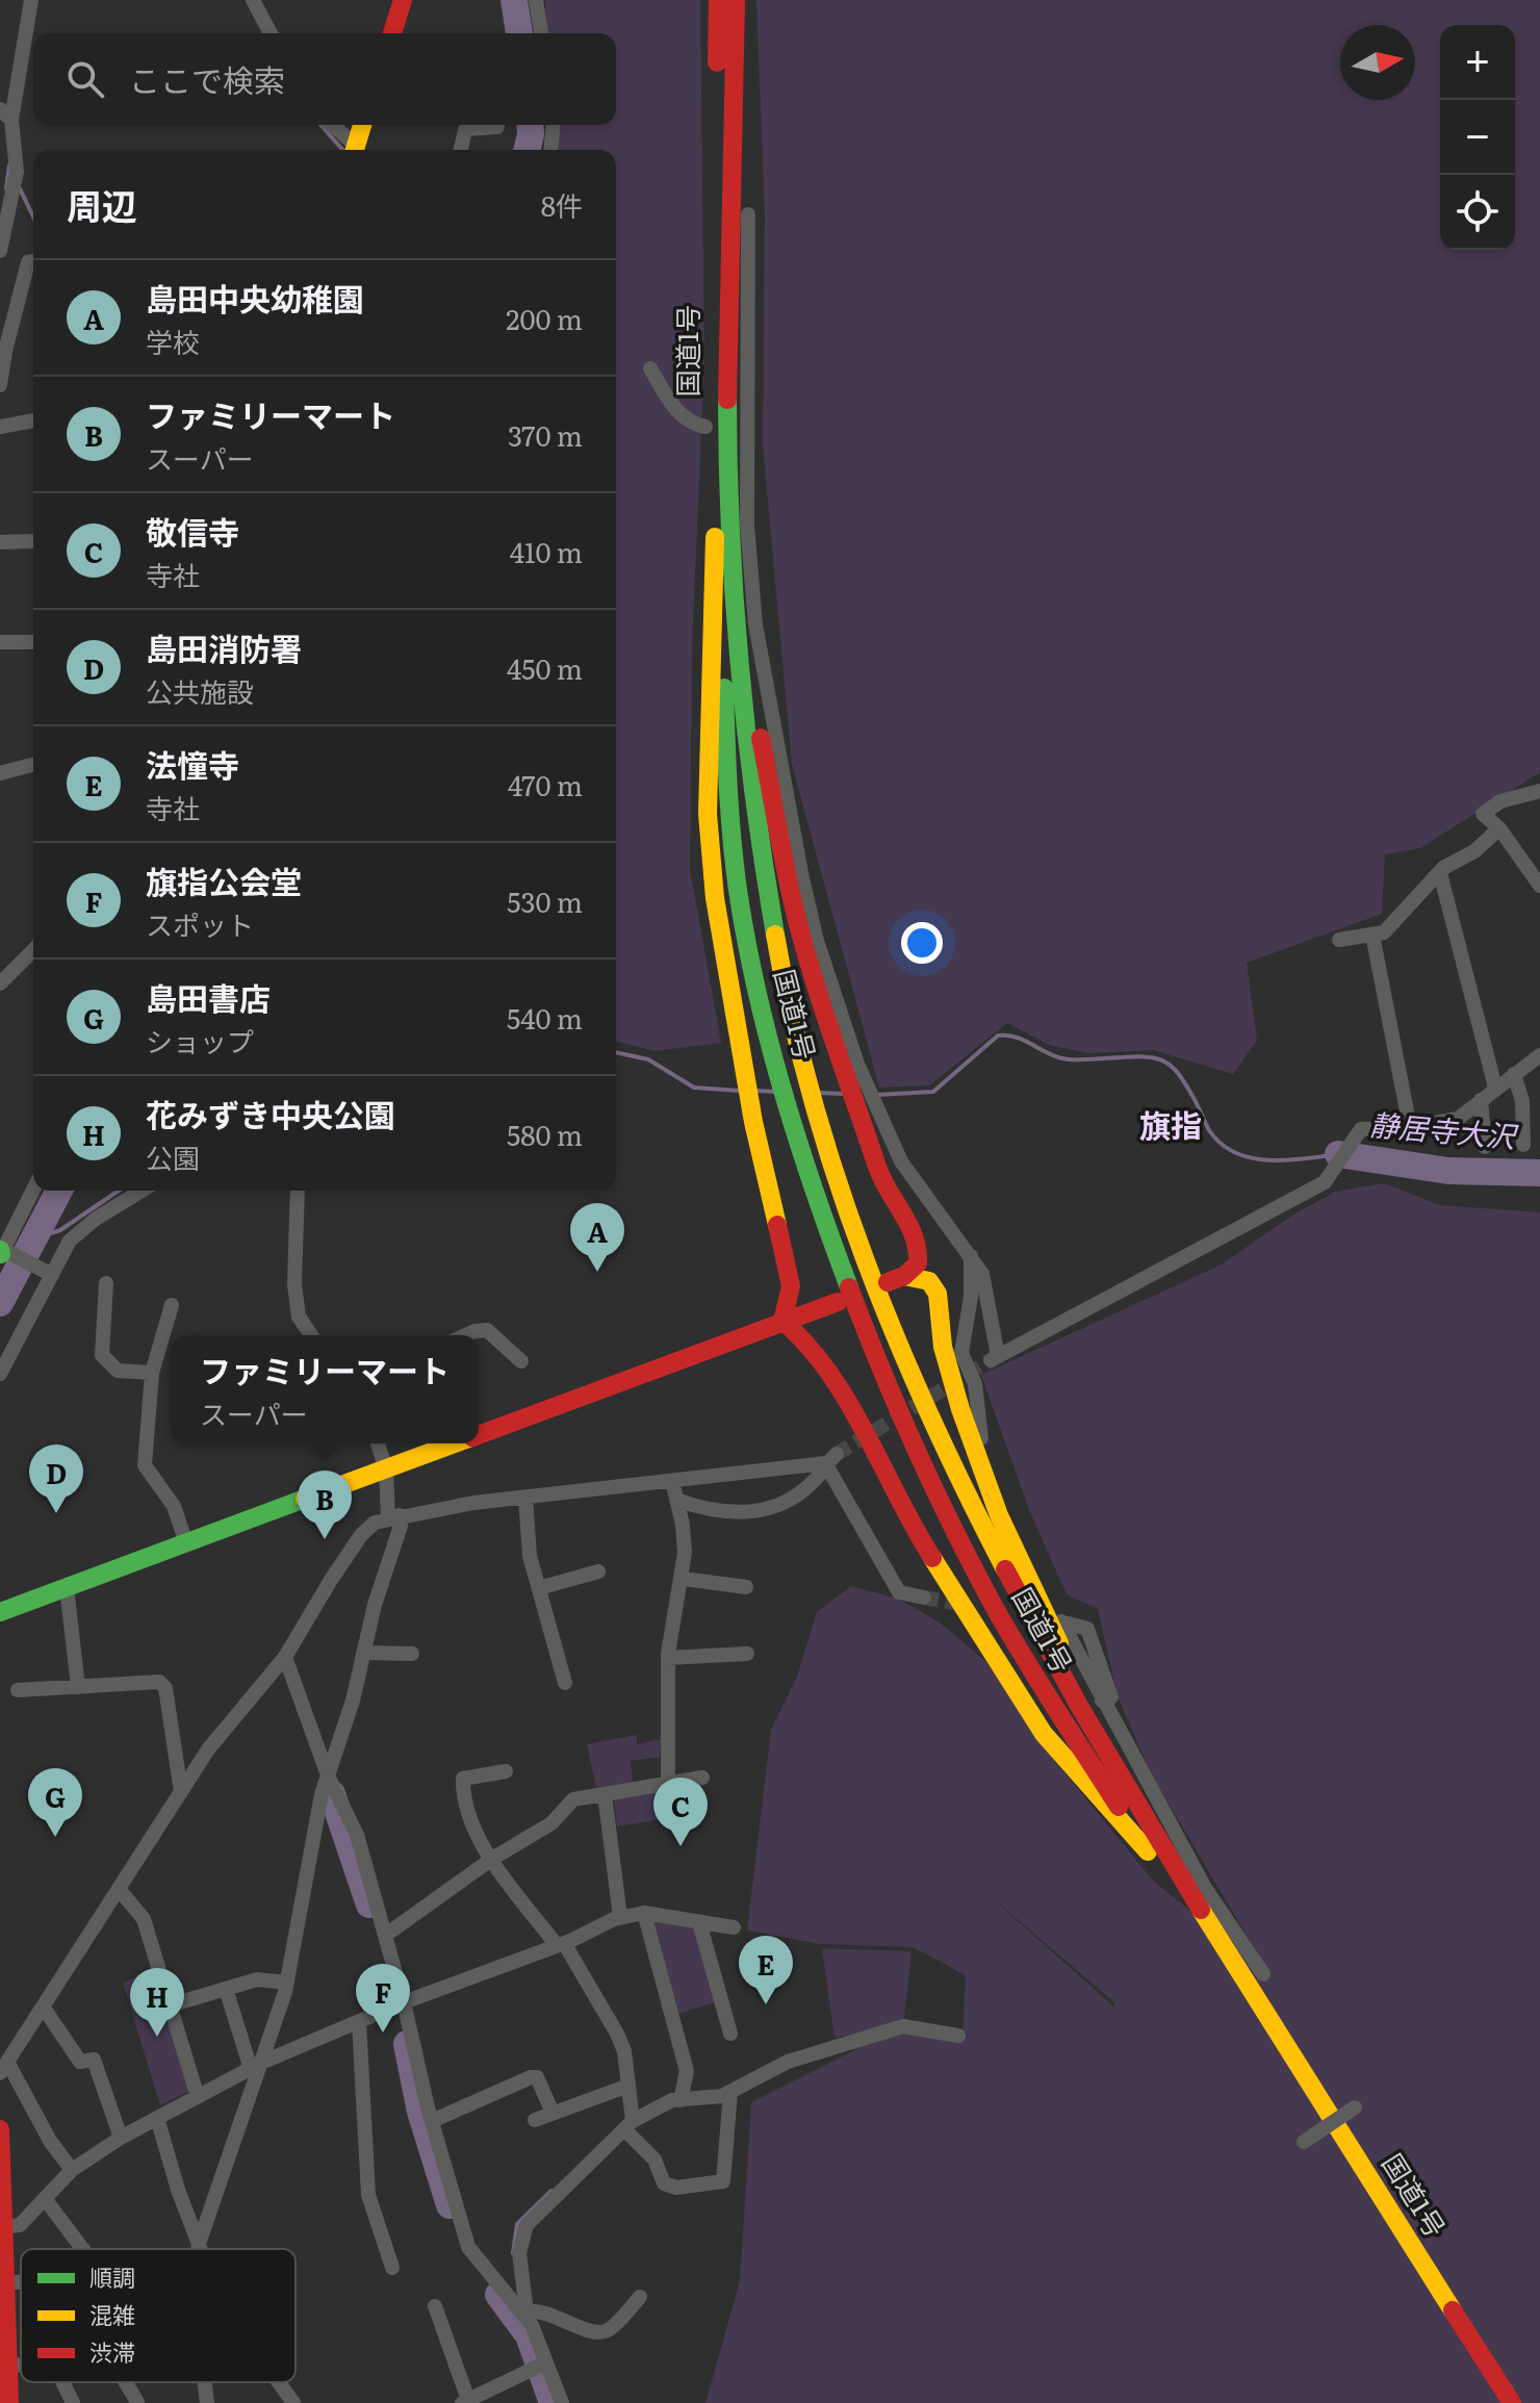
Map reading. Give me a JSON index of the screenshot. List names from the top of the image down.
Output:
{
  "streets": {
    "main road": ["国道1号"]
  },
  "districts": ["旗指"],
  "water": ["静居寺大沢"],
  "legend": ["順調", "混雑", "渋滞"],
  "north": "right",
  "page": {
    "map_buttons": ["+", "−"],
    "search": "ここで検索",
    "heading": ["周辺", "8件"],
    "list": [
      {
        "mark": "A",
        "name": "島田中央幼稚園",
        "note": "学校",
        "value": "200 m"
      },
      {
        "mark": "B",
        "name": "ファミリーマート",
        "note": "スーパー",
        "value": "370 m"
      },
      {
        "mark": "C",
        "name": "敬信寺",
        "note": "寺社",
        "value": "410 m"
      },
      {
        "mark": "D",
        "name": "島田消防署",
        "note": "公共施設",
        "value": "450 m"
      },
      {
        "mark": "E",
        "name": "法憧寺",
        "note": "寺社",
        "value": "470 m"
      },
      {
        "mark": "F",
        "name": "旗指公会堂",
        "note": "スポット",
        "value": "530 m"
      },
      {
        "mark": "G",
        "name": "島田書店",
        "note": "ショップ",
        "value": "540 m"
      },
      {
        "mark": "H",
        "name": "花みずき中央公園",
        "note": "公園",
        "value": "580 m"
      }
    ],
    "pins": [
      "A",
      "D",
      "B",
      "G",
      "C",
      "E",
      "F",
      "H"
    ],
    "popup": ["ファミリーマート", "スーパー"]
  }
}
